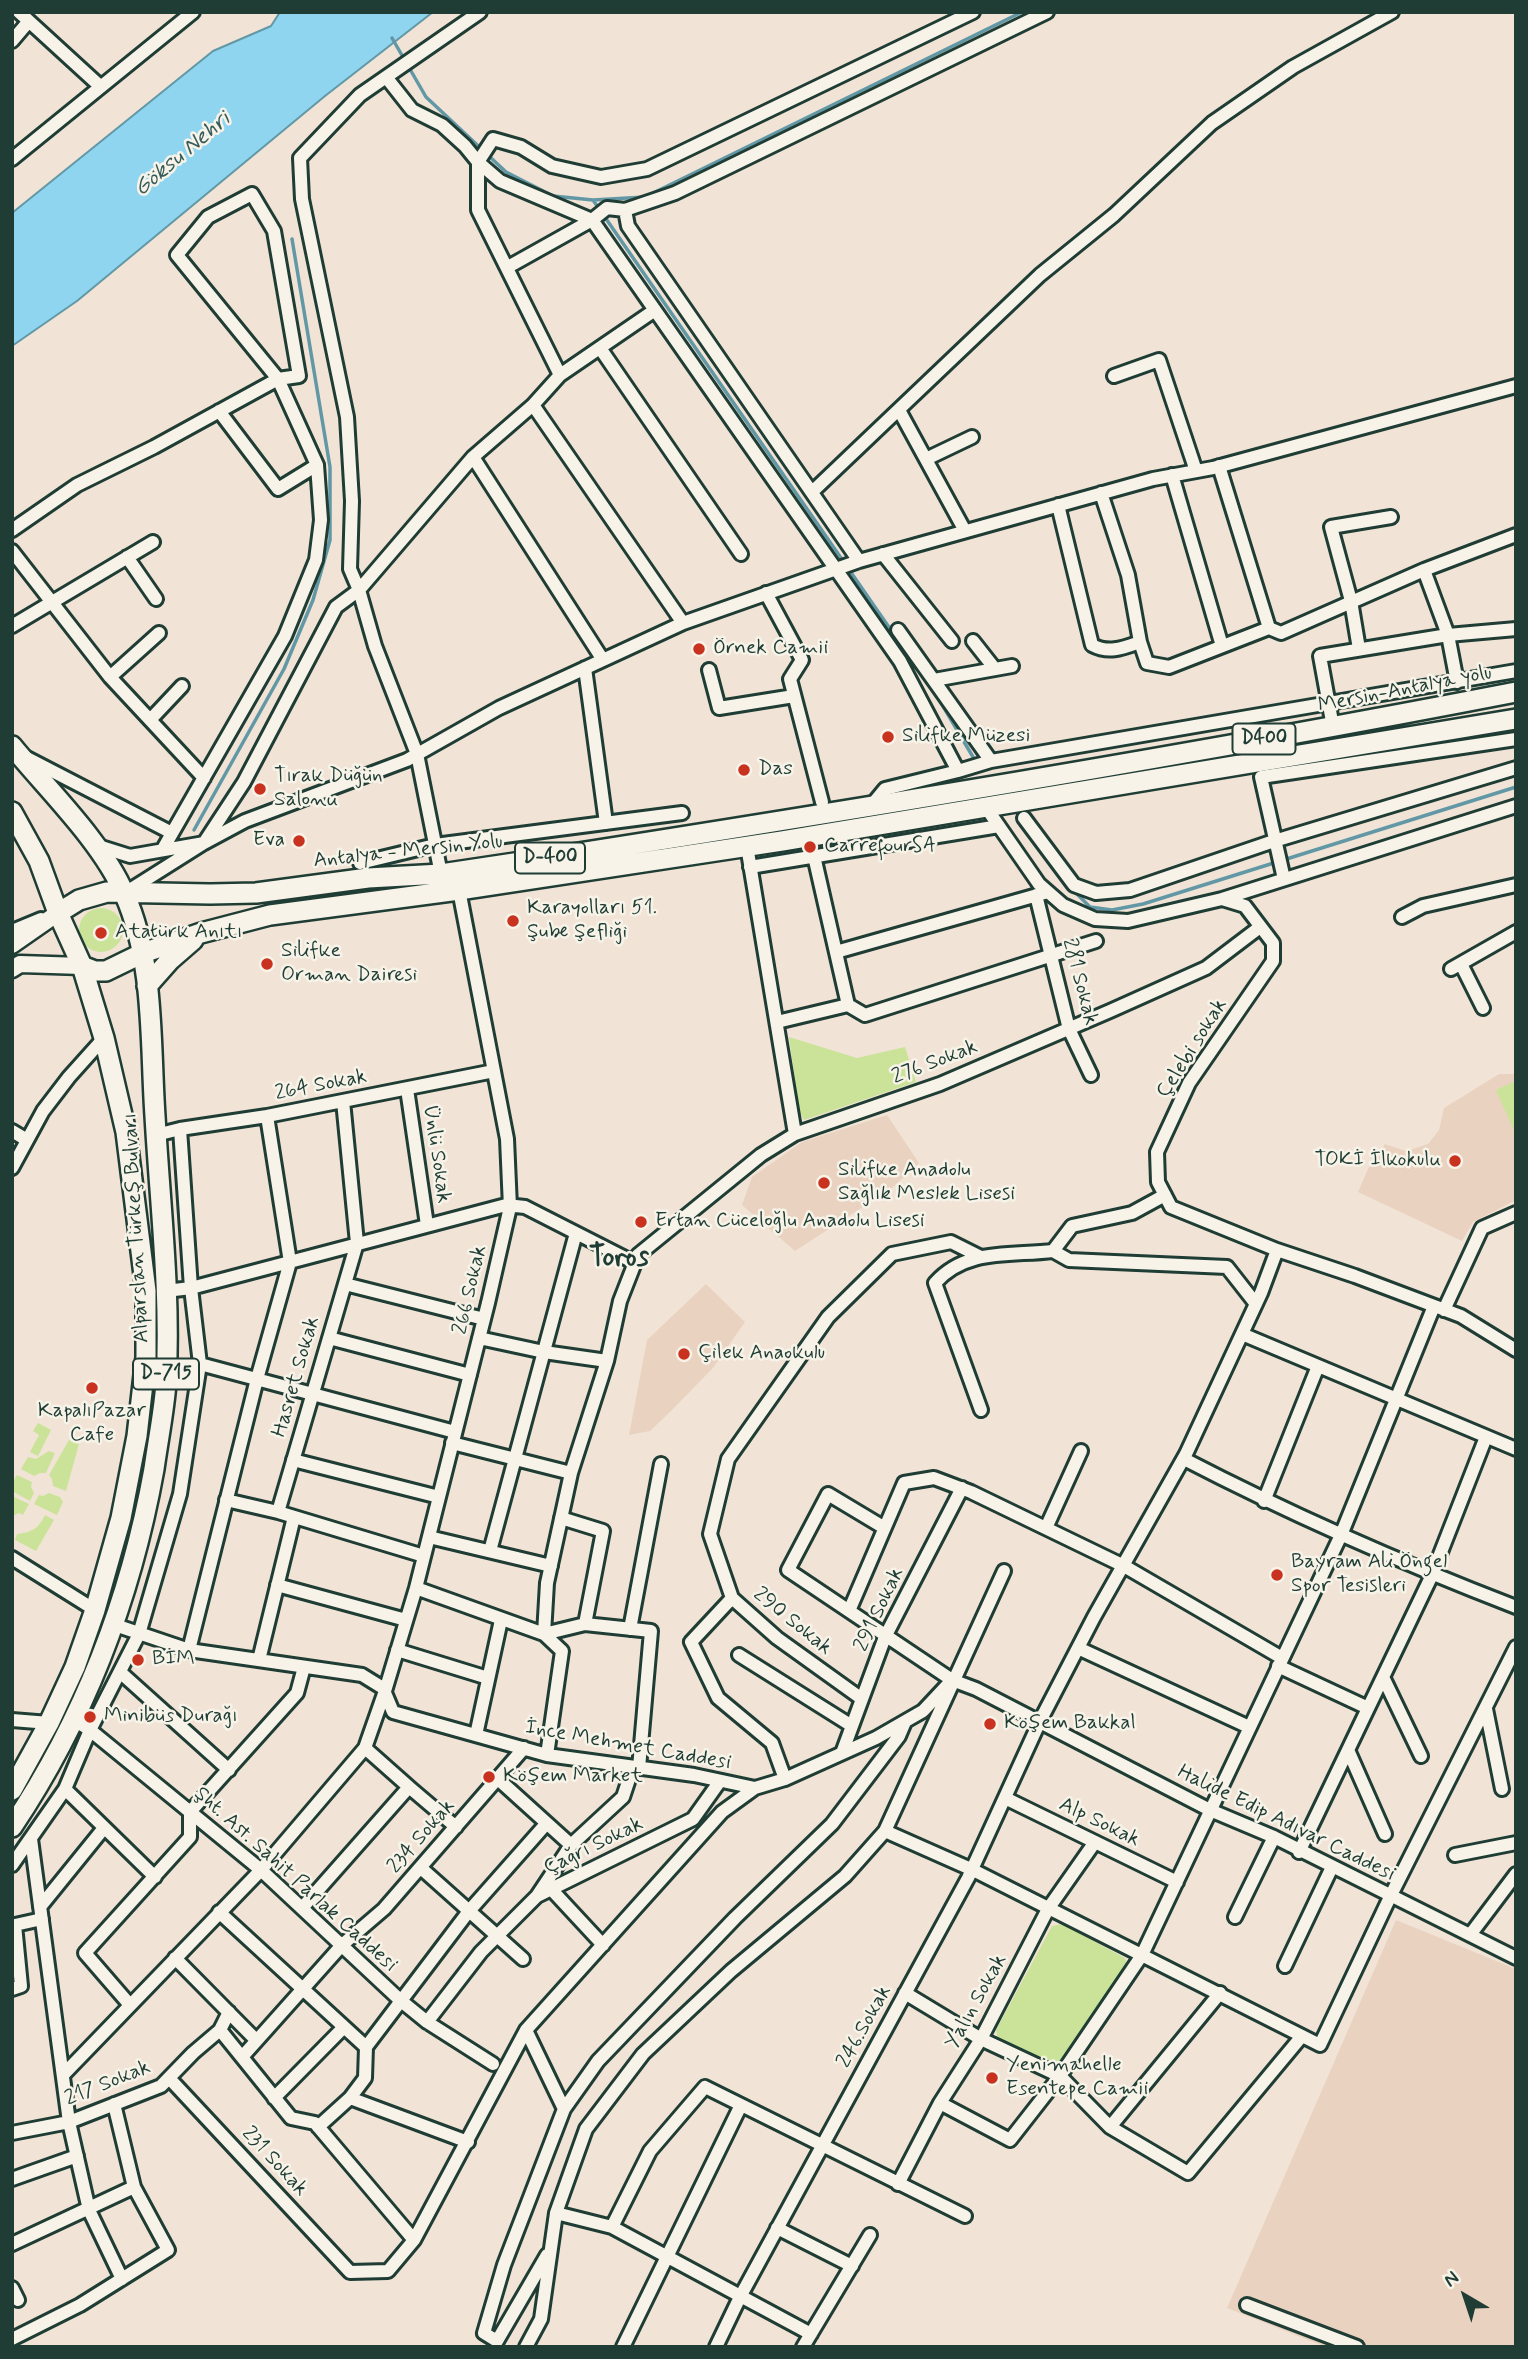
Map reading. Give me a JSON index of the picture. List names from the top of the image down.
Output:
{
  "streets": {
    "highway": [
      "Mersin-Antalya yolu",
      "D400",
      "Antalya - Mersin Yolu",
      "D-400",
      "Alparslan Türkeş Bulvarı",
      "D-715"
    ],
    "street": [
      "281 Sokak",
      "Çelebi sokak",
      "276 Sokak",
      "264 Sokak",
      "Ünlü Sokak",
      "266 Sokak",
      "Hasret Sokak",
      "291 Sokak",
      "290 Sokak",
      "İnce Mehmet Caddesi",
      "Alp Sokak",
      "Halide Edip Adıvar Caddesi",
      "234 Sokak",
      "Çağrı Sokak",
      "Şht. Ast. Sahit Parlak Caddesi",
      "Yalın Sokak",
      "246.Sokak",
      "217 Sokak",
      "231 Sokak"
    ]
  },
  "crossings": [
    ["Mersin-Antalya yolu", "Antalya - Mersin Yolu"],
    ["Antalya - Mersin Yolu", "Alparslan Türkeş Bulvarı"],
    ["Antalya - Mersin Yolu", "266 Sokak"],
    ["281 Sokak", "276 Sokak"],
    ["Çelebi sokak", "276 Sokak"],
    ["264 Sokak", "Ünlü Sokak"],
    ["264 Sokak", "Alparslan Türkeş Bulvarı"],
    ["264 Sokak", "266 Sokak"],
    ["264 Sokak", "Hasret Sokak"],
    ["Alparslan Türkeş Bulvarı", "İnce Mehmet Caddesi"],
    ["Alparslan Türkeş Bulvarı", "Şht. Ast. Sahit Parlak Caddesi"],
    ["266 Sokak", "İnce Mehmet Caddesi"],
    ["291 Sokak", "290 Sokak"],
    ["291 Sokak", "İnce Mehmet Caddesi"],
    ["İnce Mehmet Caddesi", "234 Sokak"],
    ["İnce Mehmet Caddesi", "Çağrı Sokak"],
    ["Alp Sokak", "Yalın Sokak"],
    ["Alp Sokak", "246.Sokak"],
    ["Halide Edip Adıvar Caddesi", "246.Sokak"],
    ["234 Sokak", "Çağrı Sokak"],
    ["234 Sokak", "Şht. Ast. Sahit Parlak Caddesi"],
    ["217 Sokak", "231 Sokak"]
  ],
  "districts": ["Toros"],
  "water": ["Göksu Nehri"],
  "places": [
    "Örnek Camii",
    "Silifke Müzesi",
    "Das",
    "Tırak Düğün Salonu",
    "Eva",
    "CarrefourSA",
    "Karayolları 51. Şube Şefliği",
    "Atatürk Anıtı",
    "Silifke Orman Dairesi",
    "TOKİ İlkokulu",
    "Silifke Anadolu Sağlık Meslek Lisesi",
    "Ertan Cüceloğlu Anadolu Lisesi",
    "Çilek Anaokulu",
    "KapalıPazar Cafe",
    "Bayram Ali Öngel Spor Tesisleri",
    "BİM",
    "Minibüs Durağı",
    "Köşem Bakkal",
    "Köşem Market",
    "Yenimahelle Esentepe Camii"
  ],
  "north": "top left"
}
